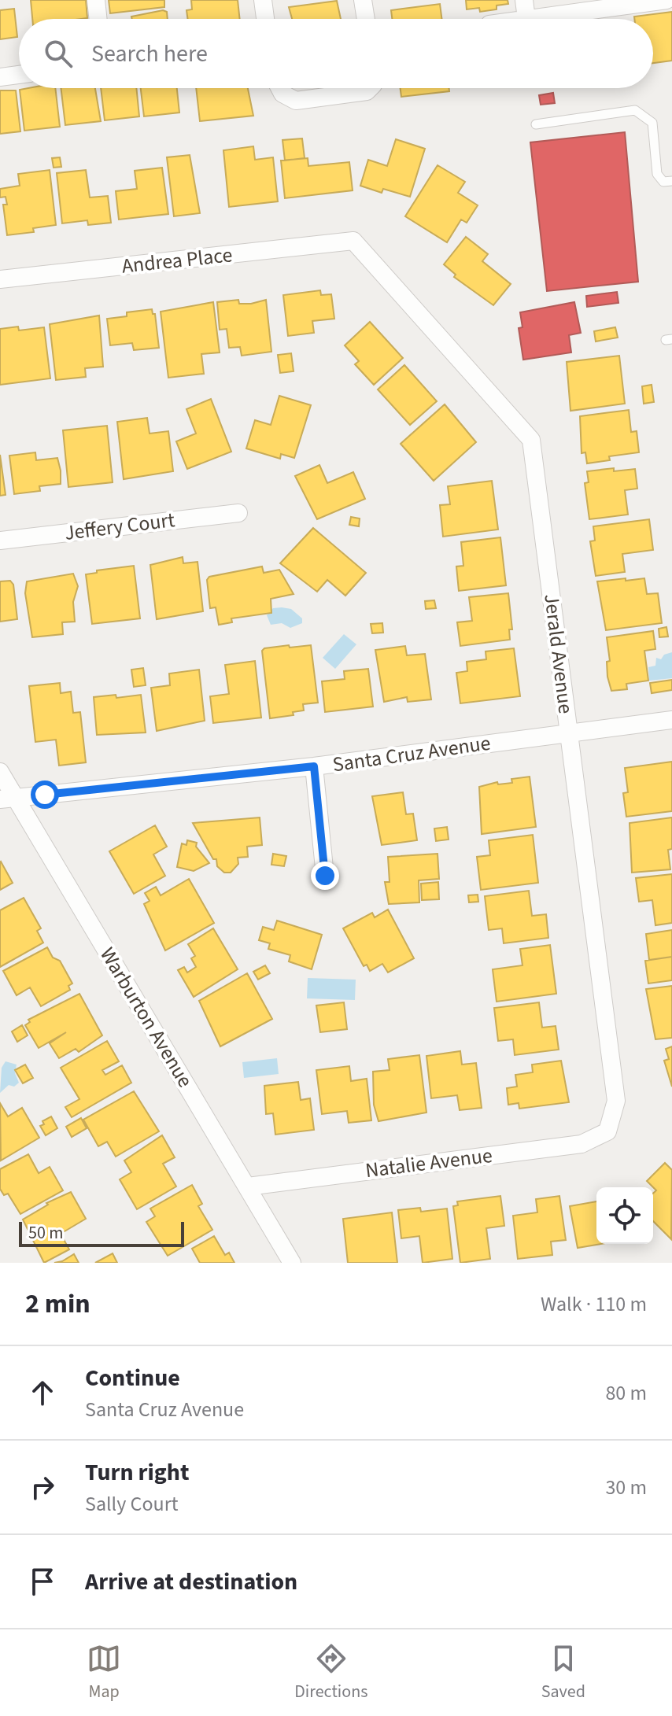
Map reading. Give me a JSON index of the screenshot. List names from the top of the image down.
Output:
{
  "streets": {
    "street": [
      "Andrea Place",
      "Jeffery Court",
      "Jerald Avenue",
      "Santa Cruz Avenue",
      "Warburton Avenue",
      "Natalie Avenue"
    ]
  },
  "crossings": [
    ["Andrea Place", "Jerald Avenue"],
    ["Jerald Avenue", "Santa Cruz Avenue"],
    ["Jerald Avenue", "Natalie Avenue"],
    ["Santa Cruz Avenue", "Warburton Avenue"],
    ["Warburton Avenue", "Natalie Avenue"]
  ],
  "scale_bar": "50 m",
  "page": {
    "search": "Search here",
    "scale": "50 m",
    "heading": ["2 min", "Walk · 110 m"],
    "list": [
      ["Continue", "Santa Cruz Avenue", "80 m"],
      ["Turn right", "Sally Court", "30 m"],
      "Arrive at destination"
    ],
    "nav": ["Map", "Directions", "Saved"]
  }
}
